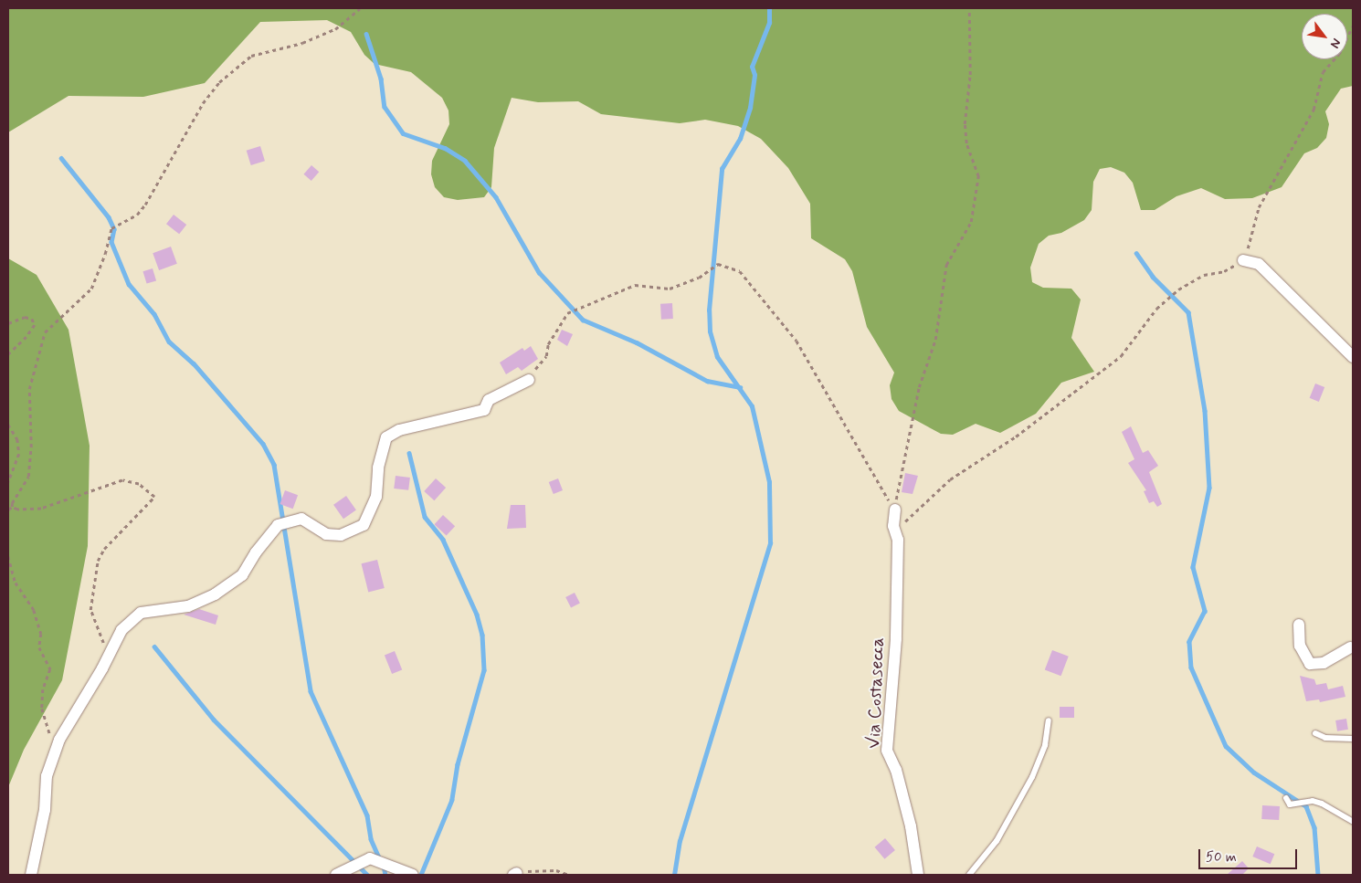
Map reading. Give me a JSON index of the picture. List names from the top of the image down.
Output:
{
  "streets": {
    "street": ["Via Costasecca"]
  },
  "scale_bar": "50 m",
  "north": "bottom right"
}
